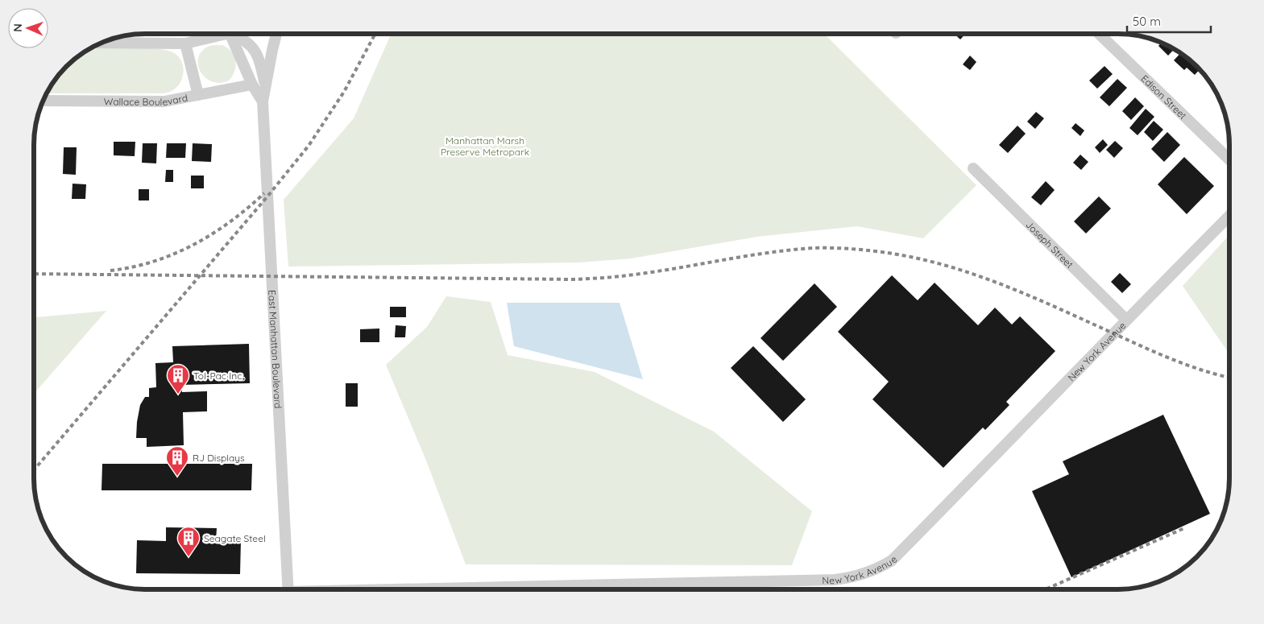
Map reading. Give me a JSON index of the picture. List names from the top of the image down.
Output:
{
  "streets": {
    "street": [
      "Edison Street",
      "Wallace Boulevard",
      "Joseph Street",
      "East Manhattan Boulevard",
      "New York Avenue"
    ]
  },
  "crossings": [
    ["Wallace Boulevard", "East Manhattan Boulevard"],
    ["Joseph Street", "New York Avenue"]
  ],
  "parks": ["Manhattan Marsh Preserve Metropark"],
  "places": {
    "building": ["Tol-Pac Inc.", "RJ Displays", "Seagate Steel"]
  },
  "scale_bar": "50 m",
  "north": "left"
}
